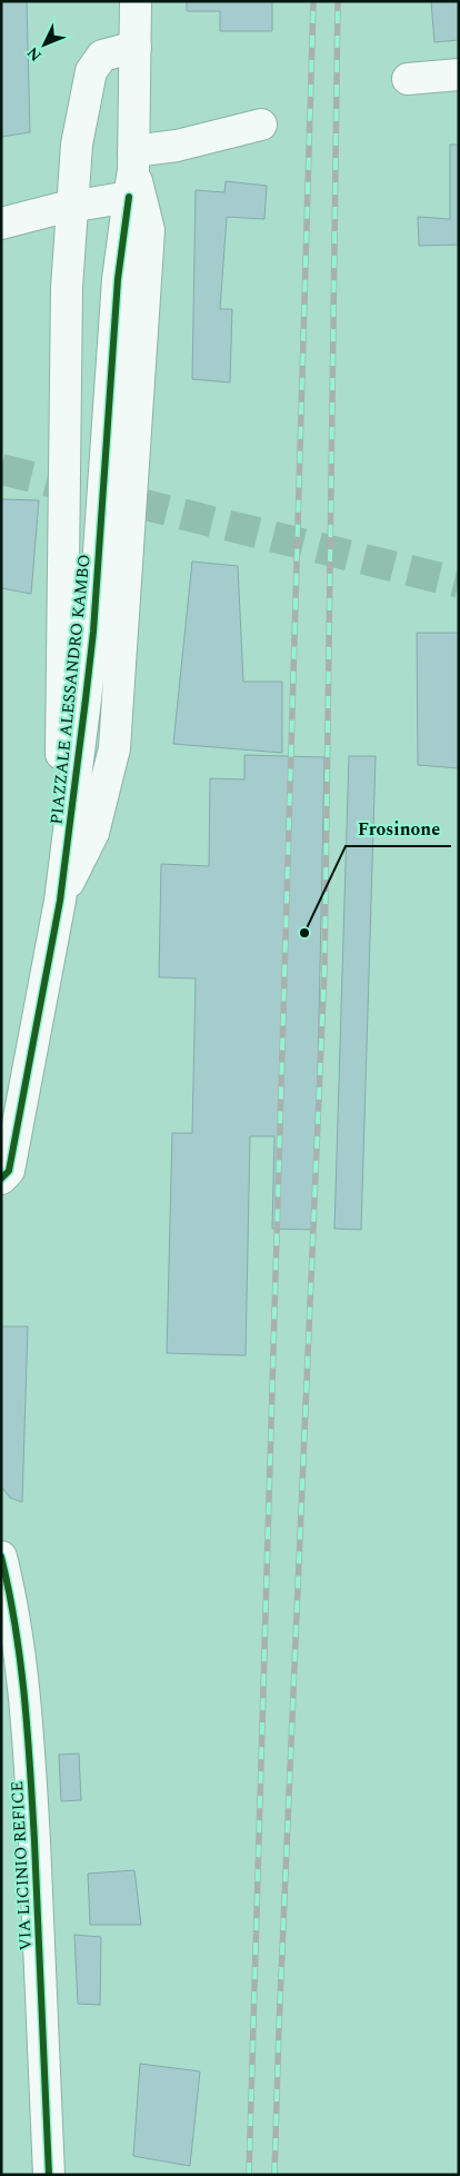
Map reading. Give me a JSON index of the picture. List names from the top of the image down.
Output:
{
  "streets": {
    "street": ["PIAZZALE ALESSANDRO KAMBO", "VIA LICINIO REFICE"]
  },
  "places": ["Frosinone"],
  "north": "bottom left"
}
